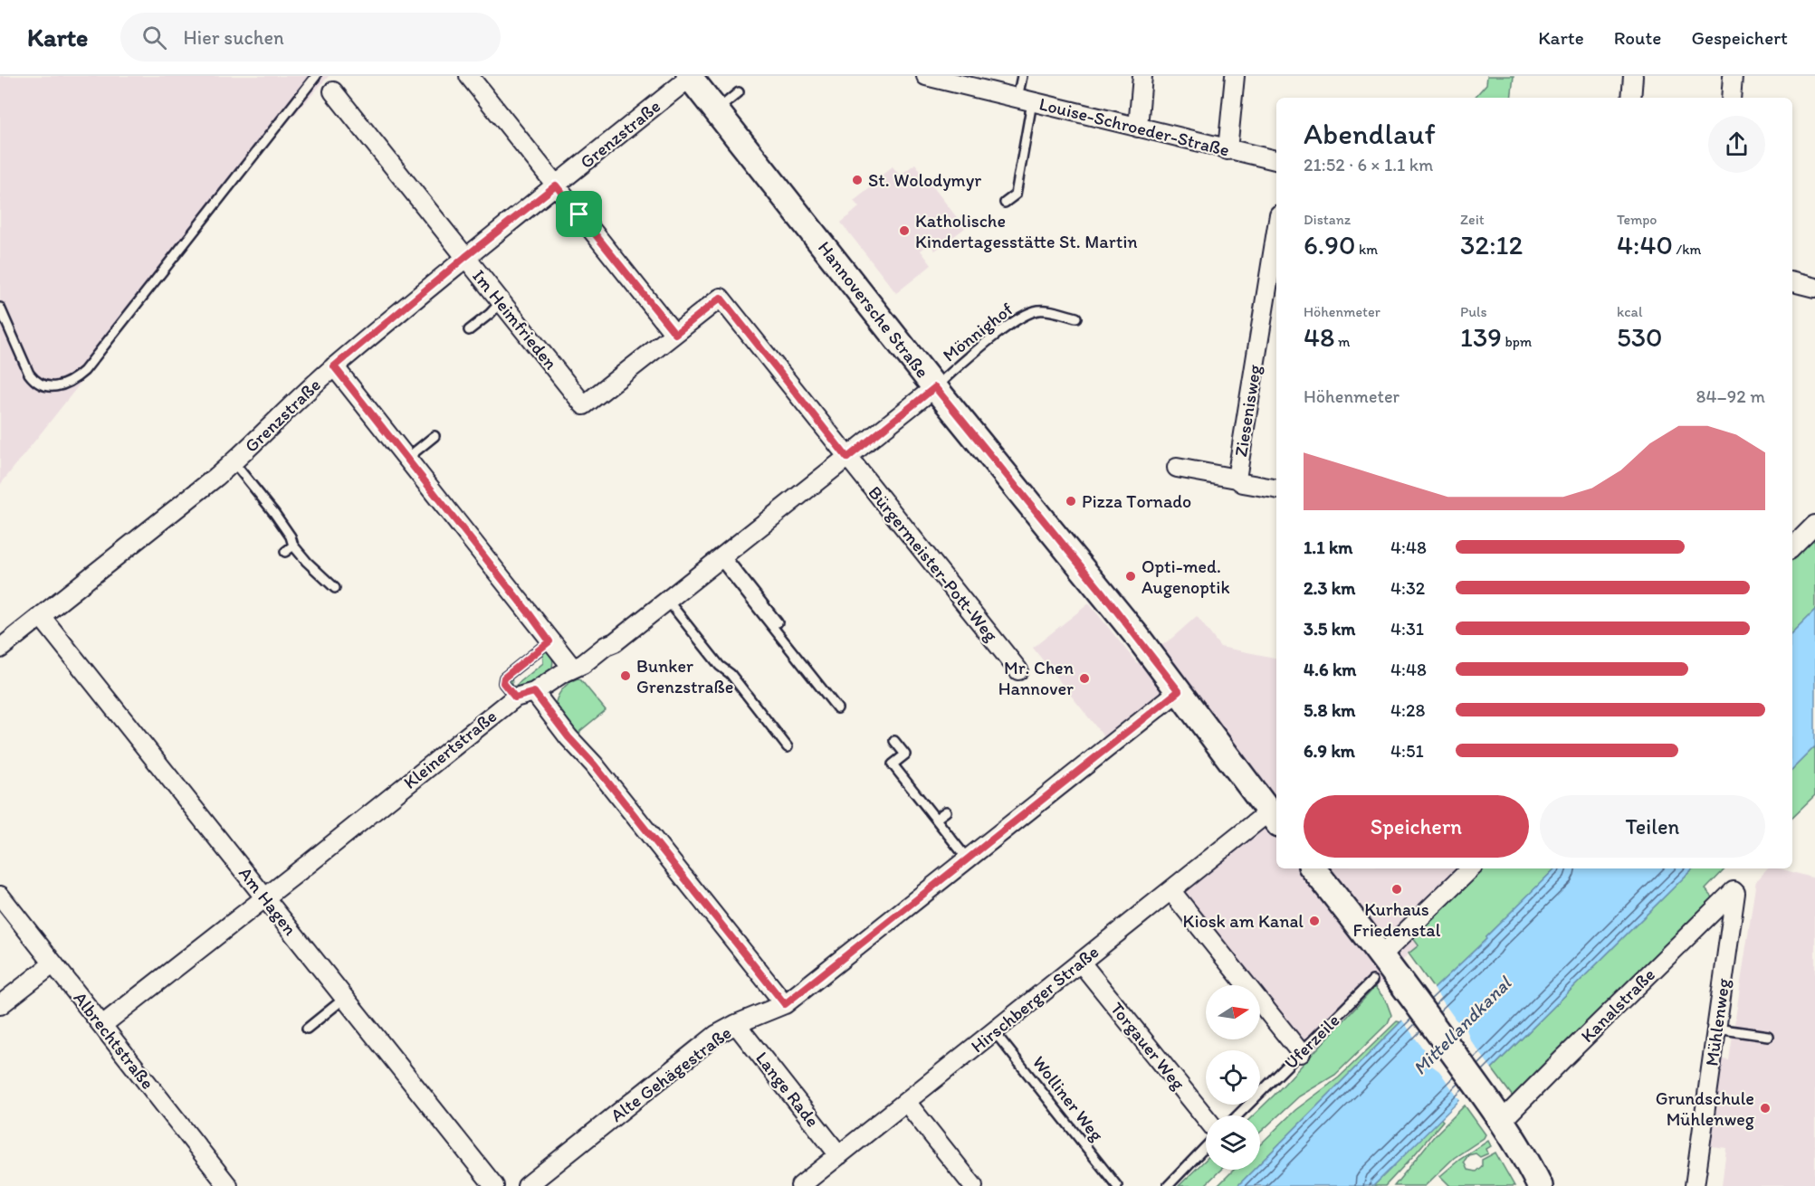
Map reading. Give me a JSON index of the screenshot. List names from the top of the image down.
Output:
{
  "streets": {
    "main road": ["Hannoversche Straße"],
    "street": [
      "Louise-Schroeder-Straße",
      "Grenzstraße",
      "Im Heimfrieden",
      "Ziesenisweg",
      "Bürgermeister-Pott-Weg",
      "Kleinertstraße",
      "Am Hagen",
      "Hirschberger Straße",
      "Kanalstraße",
      "Mühlenweg",
      "Albrechtstraße",
      "Torgauer Weg",
      "Alte Gehägestraße",
      "Lange Rade"
    ],
    "lane": ["Mönnighof", "Uferzeile", "Wolliner Weg"]
  },
  "crossings": [
    ["Grenzstraße", "Hannoversche Straße"],
    ["Grenzstraße", "Im Heimfrieden"],
    ["Grenzstraße", "Am Hagen"],
    ["Hannoversche Straße", "Mönnighof"],
    ["Hannoversche Straße", "Kleinertstraße"],
    ["Hannoversche Straße", "Hirschberger Straße"],
    ["Hannoversche Straße", "Alte Gehägestraße"],
    ["Im Heimfrieden", "Bürgermeister-Pott-Weg"],
    ["Mönnighof", "Kleinertstraße"],
    ["Bürgermeister-Pott-Weg", "Kleinertstraße"],
    ["Kleinertstraße", "Am Hagen"],
    ["Kleinertstraße", "Albrechtstraße"],
    ["Hirschberger Straße", "Torgauer Weg"],
    ["Hirschberger Straße", "Lange Rade"],
    ["Hirschberger Straße", "Wolliner Weg"],
    ["Kanalstraße", "Mühlenweg"],
    ["Alte Gehägestraße", "Lange Rade"]
  ],
  "water": ["Mittellandkanal"],
  "places": [
    "St. Wolodymyr",
    "Katholische Kindertagesstätte St. Martin",
    "Pizza Tornado",
    "Opti-med. Augenoptik",
    "Bunker Grenzstraße",
    "Mr. Chen Hannover",
    "Kurhaus Friedenstal",
    "Kiosk am Kanal",
    "Grundschule Mühlenweg"
  ],
  "north": "right",
  "page": {
    "header": "Karte",
    "search": "Hier suchen",
    "nav": ["Karte", "Route", "Gespeichert"],
    "heading": ["Abendlauf", "21:52 · 6 × 1.1 km"],
    "stats": [
      ["Distanz", "6.90 km"],
      ["Zeit", "32:12"],
      ["Tempo", "4:40 /km"],
      ["Höhenmeter", "48 m"],
      ["Puls", "139 bpm"],
      ["kcal", "530"]
    ],
    "chart": ["Höhenmeter", "84–92 m"],
    "list": [
      {
        "name": "1.1 km",
        "note": "4:48"
      },
      {
        "name": "2.3 km",
        "note": "4:32"
      },
      {
        "name": "3.5 km",
        "note": "4:31"
      },
      {
        "name": "4.6 km",
        "note": "4:48"
      },
      {
        "name": "5.8 km",
        "note": "4:28"
      },
      {
        "name": "6.9 km",
        "note": "4:51"
      }
    ],
    "buttons": ["Speichern", "Teilen"]
  }
}
